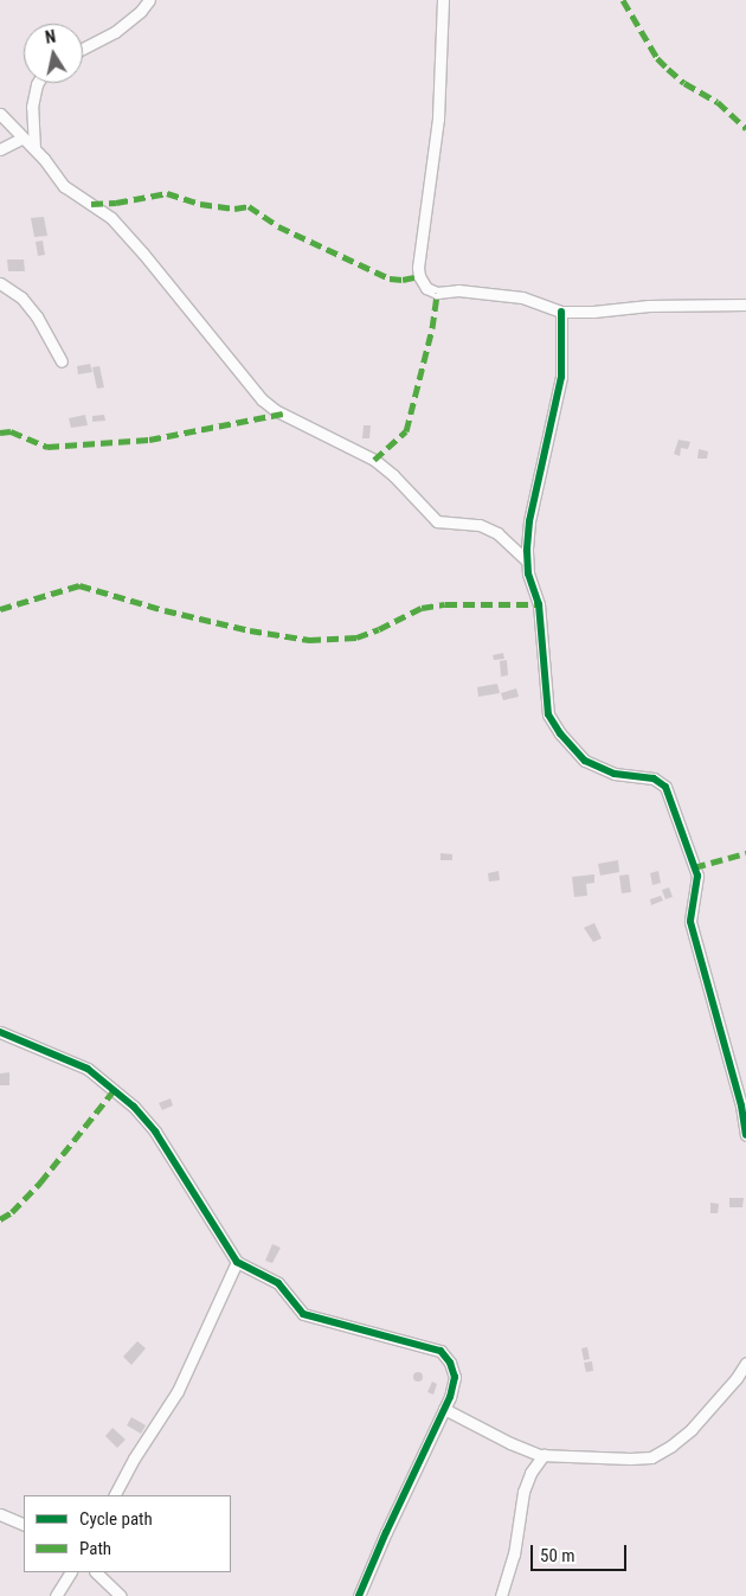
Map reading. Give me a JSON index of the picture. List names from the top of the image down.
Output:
{
  "legend": ["Cycle path", "Path"],
  "scale_bar": "50 m",
  "north": "top"
}
